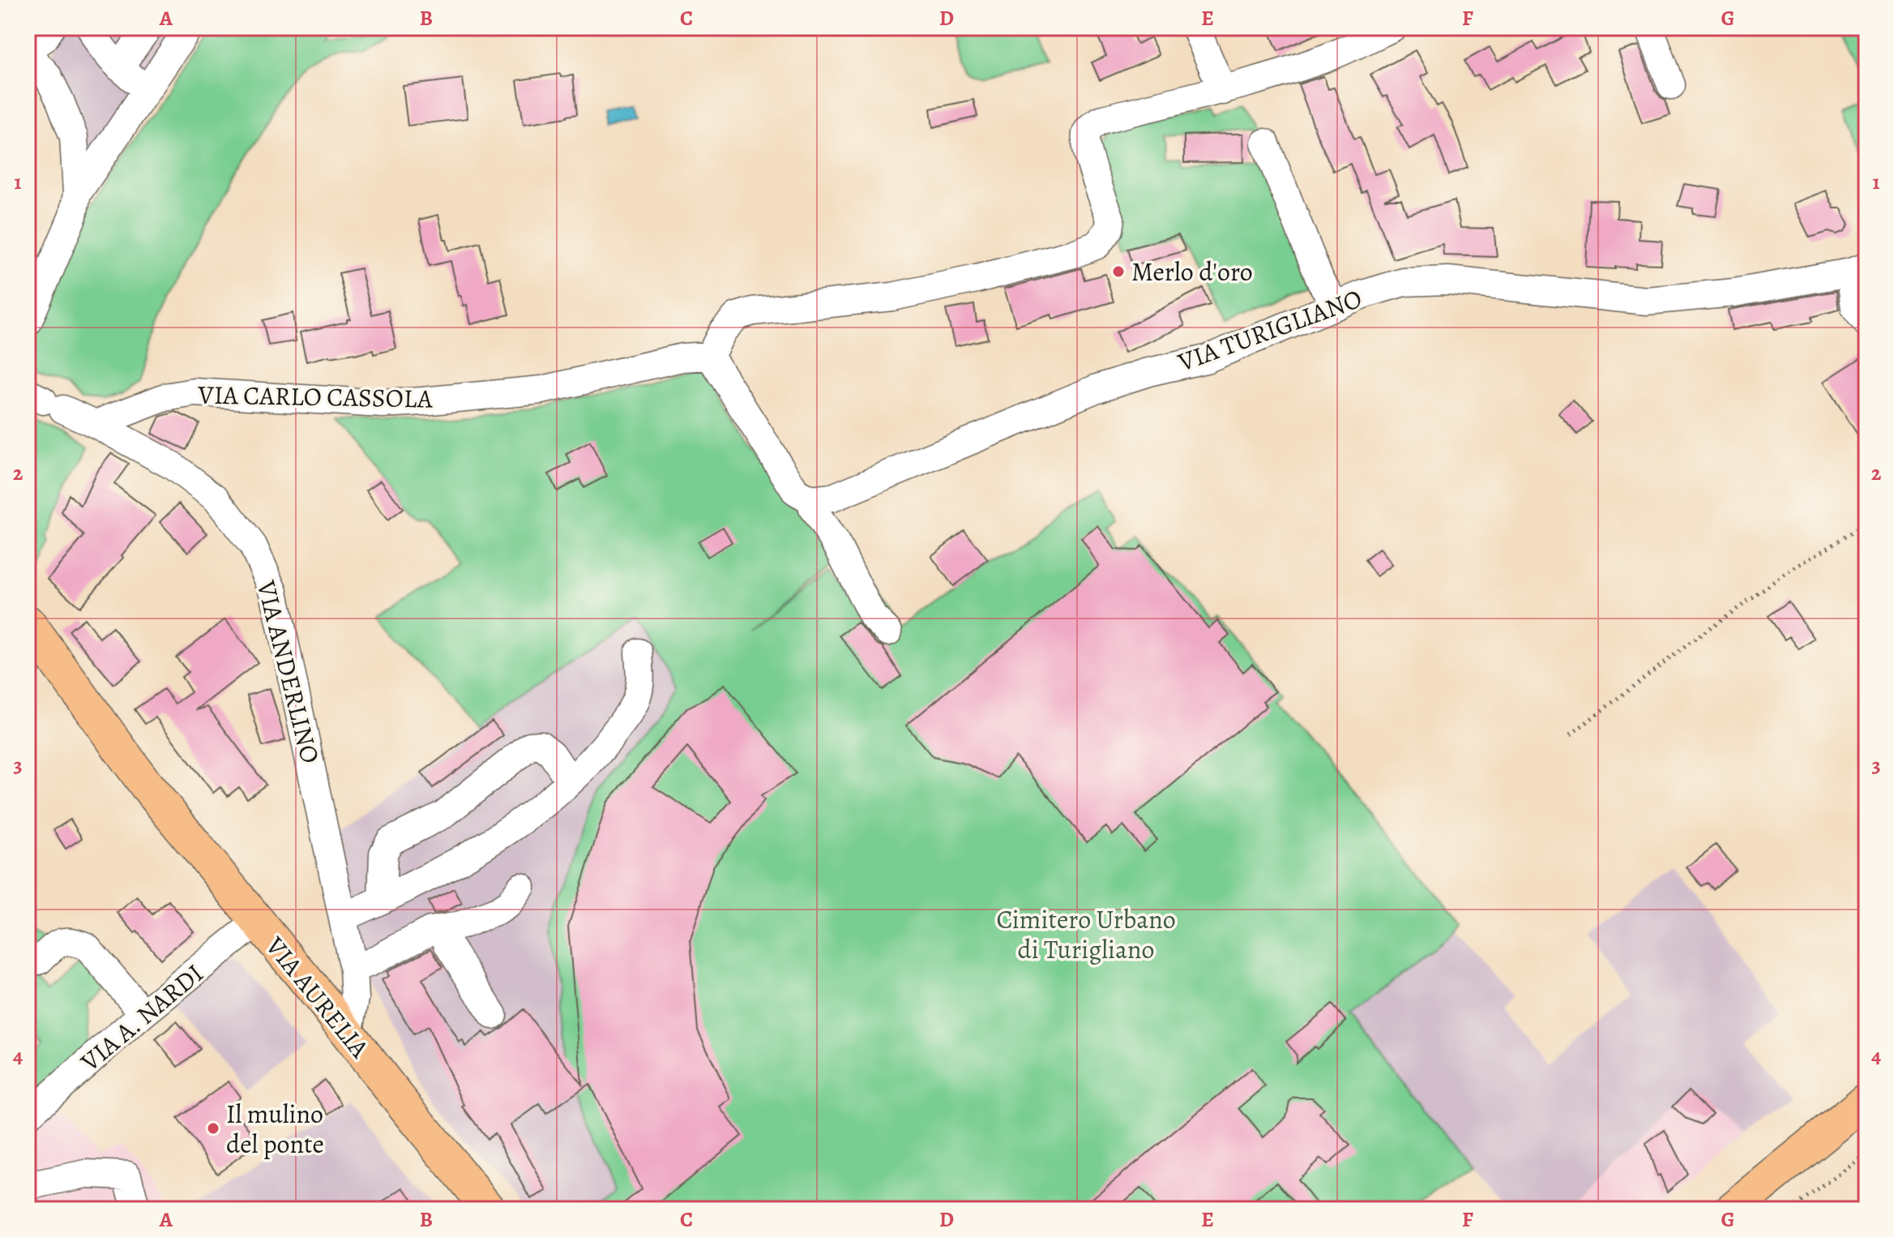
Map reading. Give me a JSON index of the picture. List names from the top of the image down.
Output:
{
  "streets": {
    "main road": ["VIA AURELIA"],
    "street": [
      "VIA TURIGLIANO",
      "VIA CARLO CASSOLA",
      "VIA ANDERLINO",
      "VIA A. NARDI"
    ]
  },
  "crossings": [
    ["VIA CARLO CASSOLA", "VIA ANDERLINO"],
    ["VIA ANDERLINO", "VIA AURELIA"],
    ["VIA AURELIA", "VIA A. NARDI"]
  ],
  "parks": ["Cimitero Urbano di Turigliano"],
  "places": ["Merlo d'oro", "Il mulino del ponte"],
  "grid": {
    "columns": [
      "A",
      "B",
      "C",
      "D",
      "E",
      "F",
      "G"
    ],
    "rows": [
      "1",
      "2",
      "3",
      "4"
    ]
  }
}
